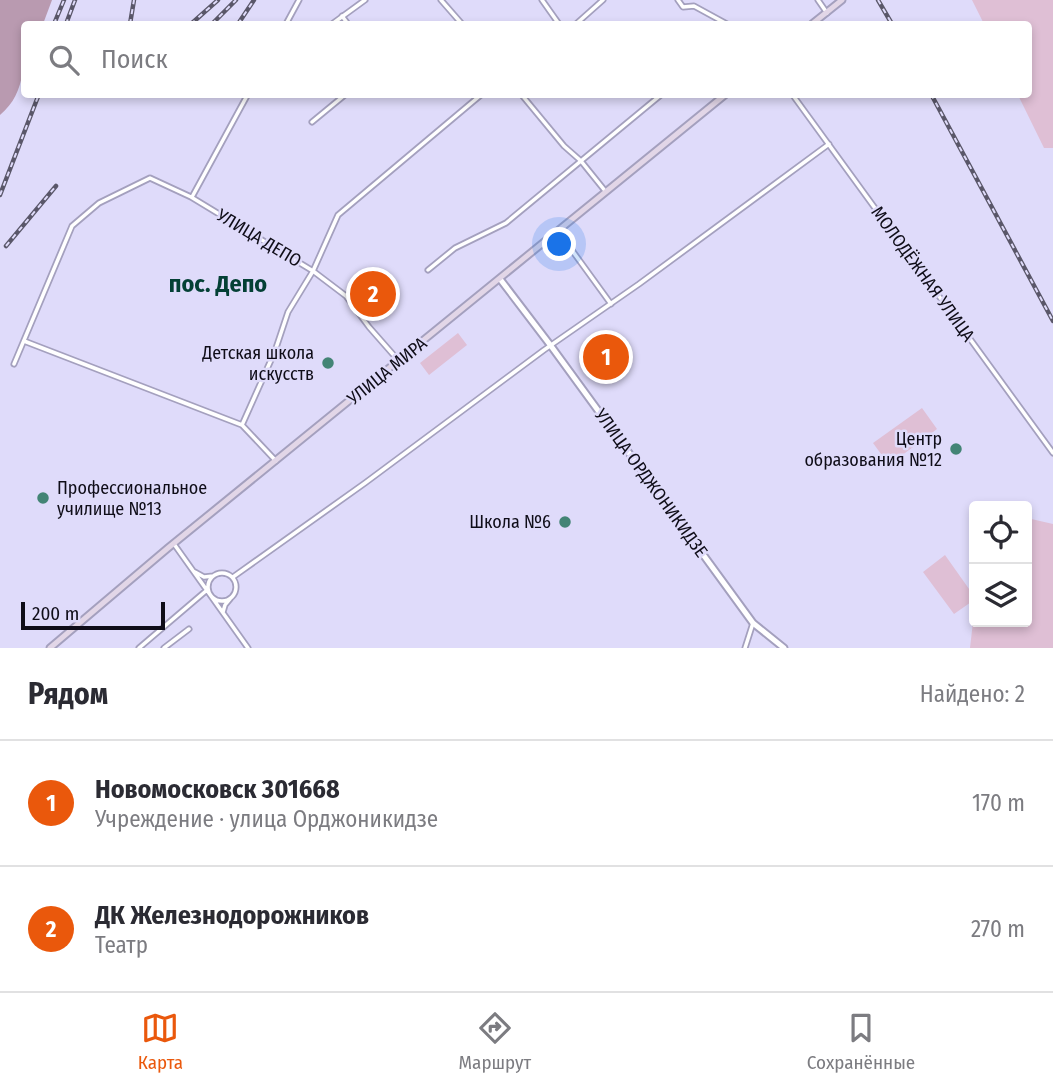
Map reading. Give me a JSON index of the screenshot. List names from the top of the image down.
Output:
{
  "streets": {
    "main road": ["УЛИЦА МИРА"],
    "street": ["УЛИЦА ДЕПО", "МОЛОДЁЖНАЯ УЛИЦА", "УЛИЦА ОРДЖОНИКИДЗЕ"]
  },
  "crossings": [
    ["УЛИЦА МИРА", "УЛИЦА ОРДЖОНИКИДЗЕ"]
  ],
  "districts": ["пос. Депо"],
  "places": [
    "Детская школа искусств",
    "Центр образования №12",
    "Профессиональное училище №13",
    "Школа №6"
  ],
  "scale_bar": "200 m",
  "page": {
    "search": "Поиск",
    "pins": ["2", "1"],
    "scale": "200 m",
    "heading": ["Рядом", "Найдено: 2"],
    "list": [
      {
        "mark": "1",
        "name": "Новомосковск 301668",
        "note": "Учреждение · улица Орджоникидзе",
        "value": "170 m"
      },
      {
        "mark": "2",
        "name": "ДК Железнодорожников",
        "note": "Театр",
        "value": "270 m"
      }
    ],
    "nav": ["Карта", "Маршрут", "Сохранённые"]
  }
}
